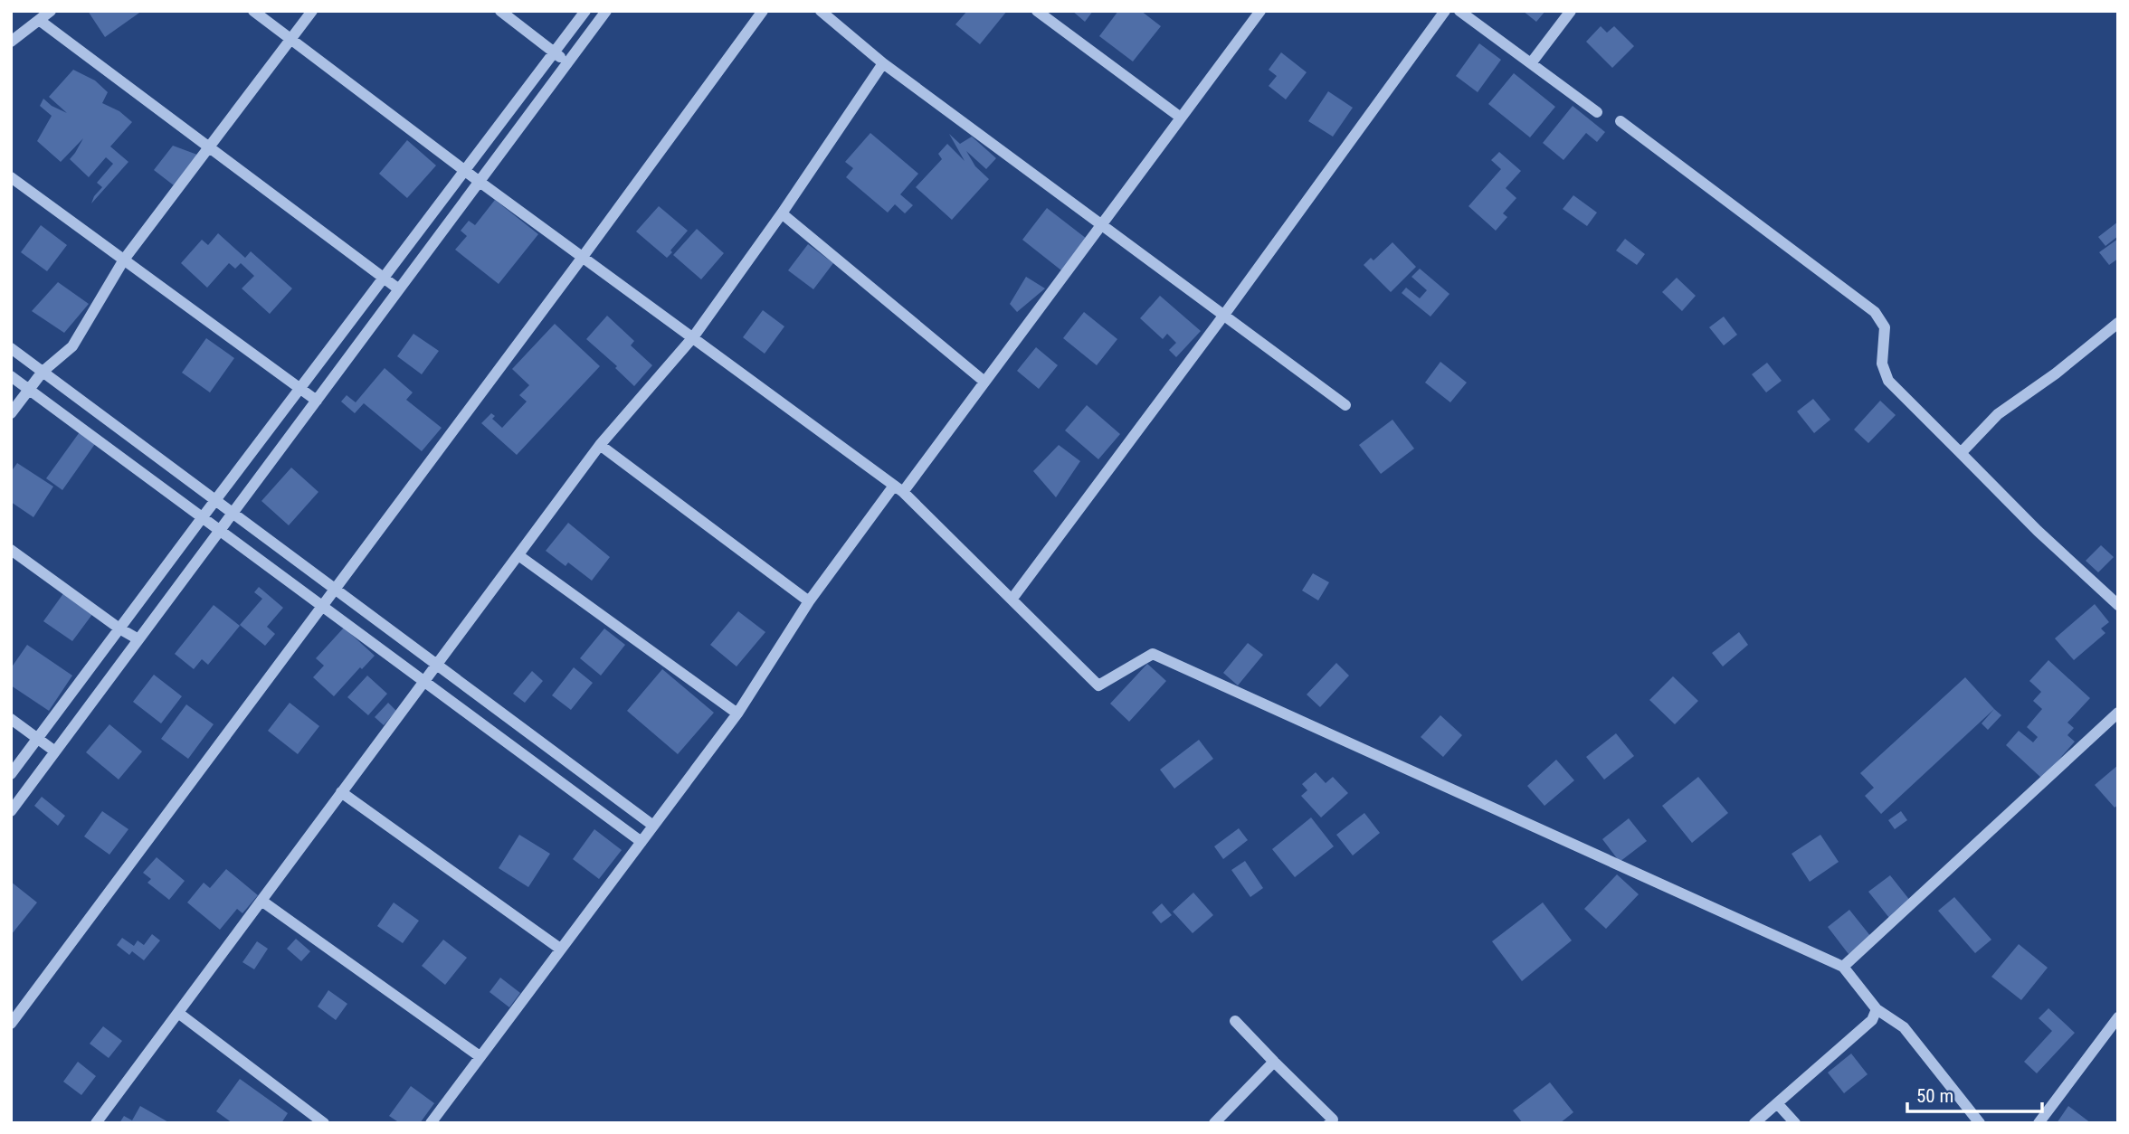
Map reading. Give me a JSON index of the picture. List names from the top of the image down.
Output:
{
  "scale_bar": "50 m"
}
